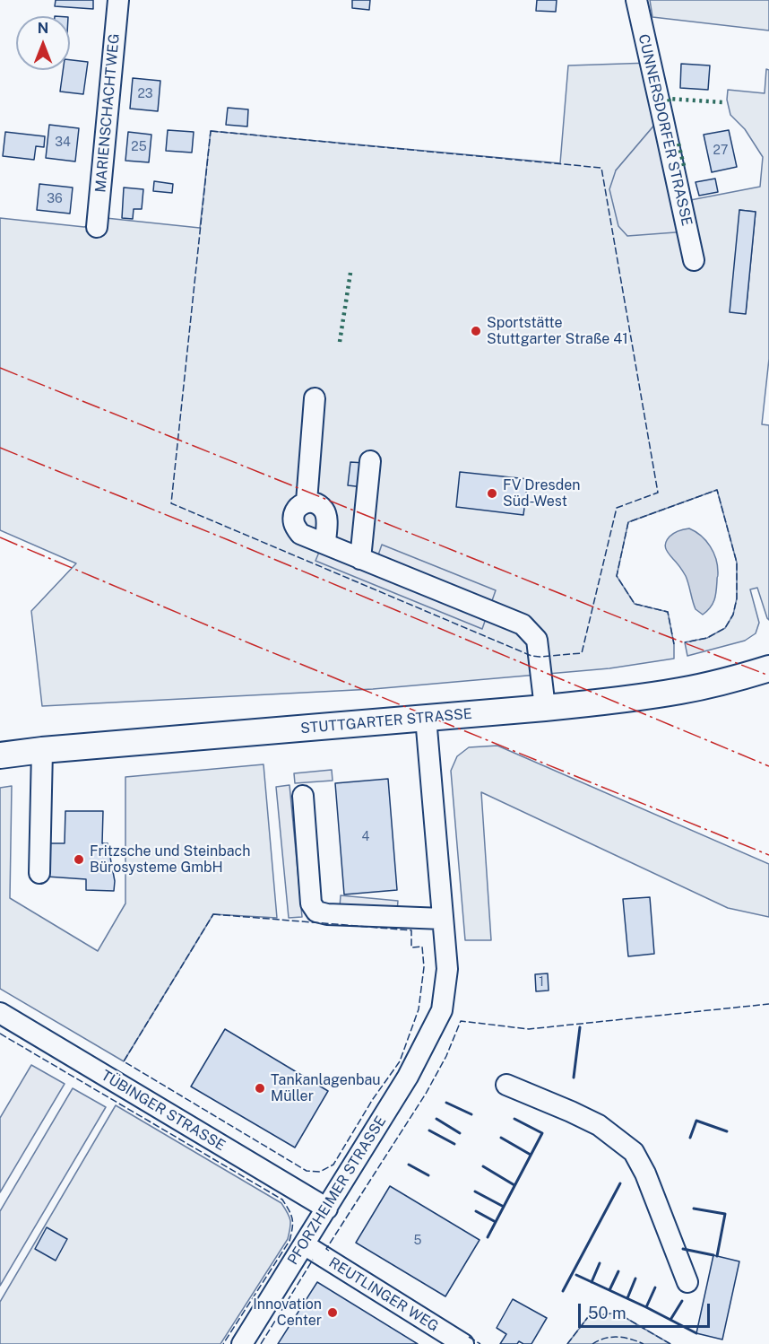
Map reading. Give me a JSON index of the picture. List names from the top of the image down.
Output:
{
  "streets": {
    "main road": ["STUTTGARTER STRASSE"],
    "street": [
      "MARIENSCHACHTWEG",
      "CUNNERSDORFER STRASSE",
      "TÜBINGER STRASSE",
      "PFORZHEIMER STRASSE",
      "REUTLINGER WEG"
    ]
  },
  "crossings": [
    ["STUTTGARTER STRASSE", "PFORZHEIMER STRASSE"],
    ["TÜBINGER STRASSE", "PFORZHEIMER STRASSE"],
    ["PFORZHEIMER STRASSE", "REUTLINGER WEG"]
  ],
  "places": [
    "Sportstätte Stuttgarter Straße 41",
    "FV Dresden Süd-West",
    "Fritzsche und Steinbach Bürosysteme GmbH",
    "Tankanlagenbau Müller",
    "Innovation Center"
  ],
  "house_numbers": [
    "23",
    "34",
    "25",
    "27",
    "36",
    "4",
    "1",
    "5"
  ],
  "scale_bar": "50 m",
  "north": "top"
}
